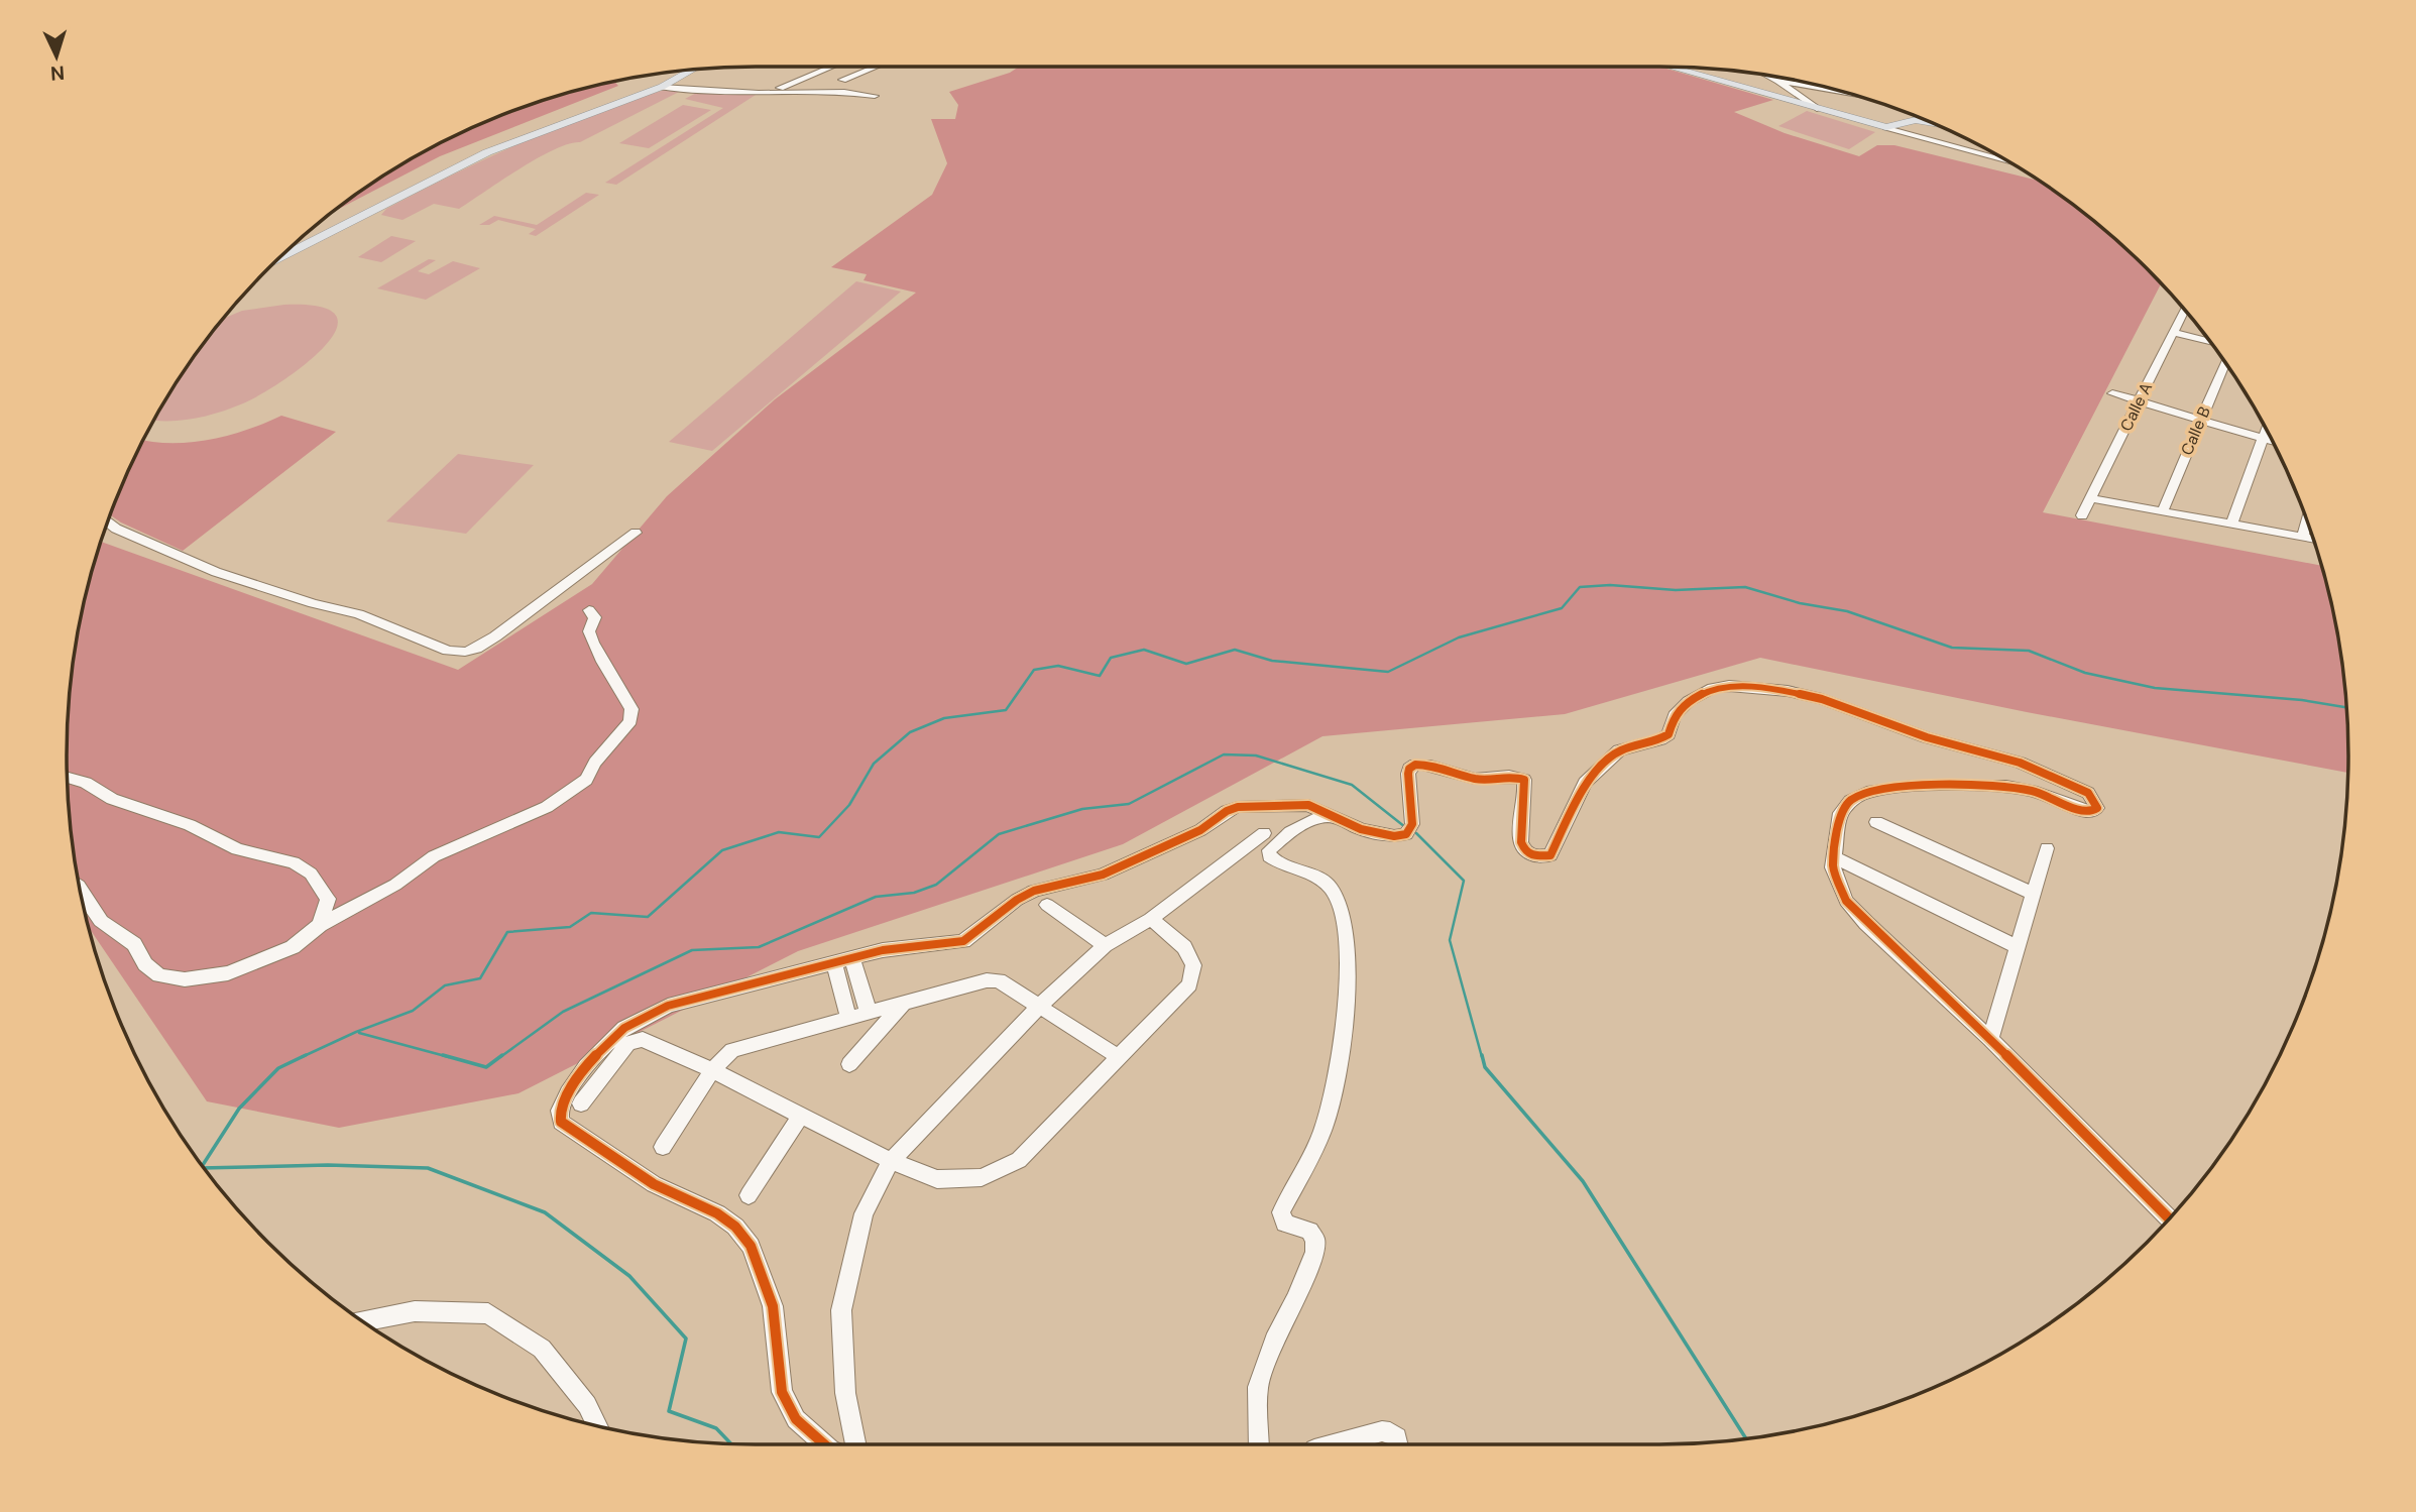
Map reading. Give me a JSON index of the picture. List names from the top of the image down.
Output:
{
  "streets": {
    "street": ["Calle A", "Calle B"]
  },
  "north": "bottom"
}
